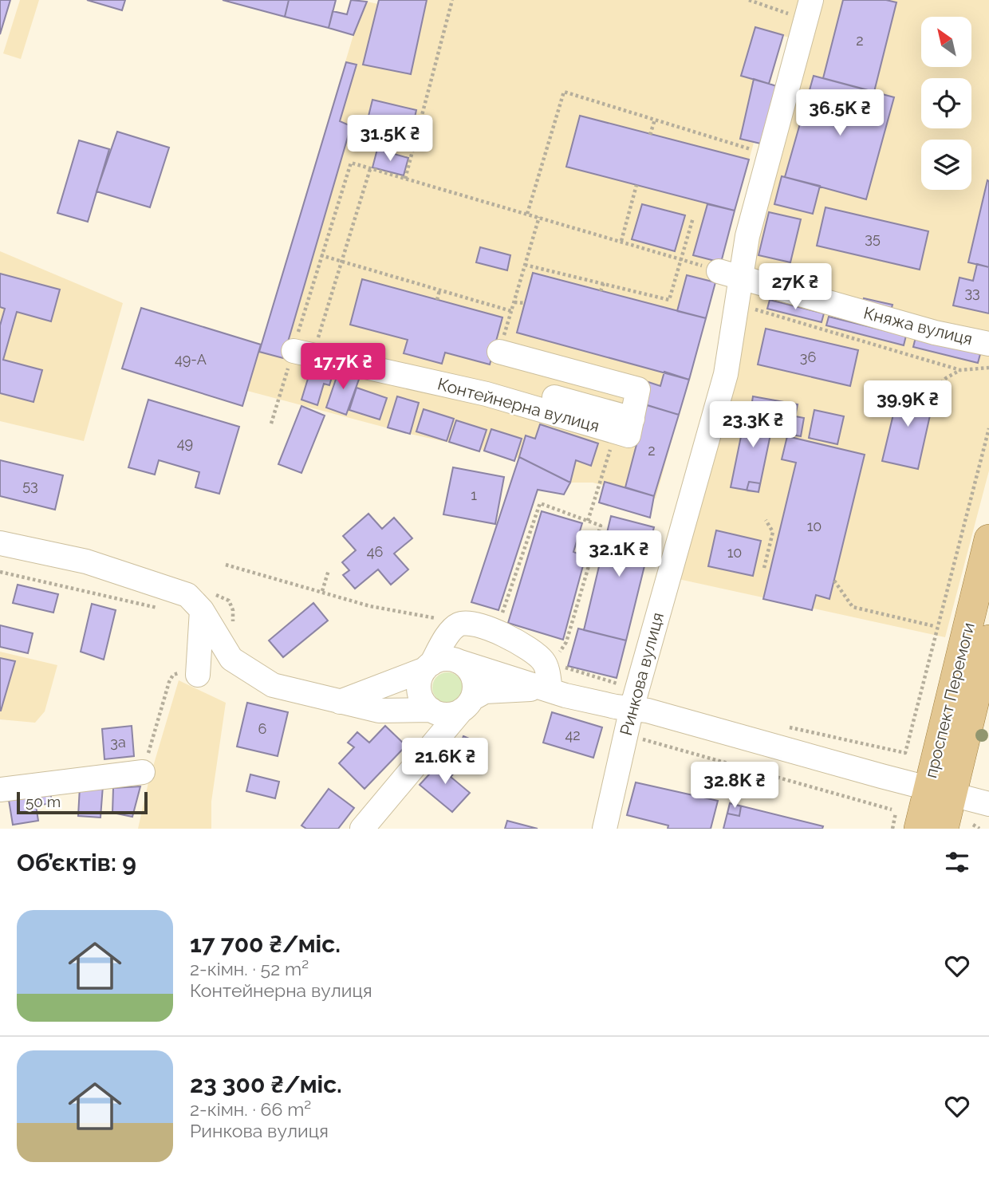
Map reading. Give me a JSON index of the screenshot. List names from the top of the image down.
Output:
{
  "streets": {
    "main road": ["проспект Перемоги"],
    "street": ["Княжа вулиця", "Контейнерна вулиця", "Ринкова вулиця"]
  },
  "crossings": [
    ["Княжа вулиця", "Ринкова вулиця"]
  ],
  "house_numbers": [
    "2",
    "35",
    "33",
    "36",
    "49-А",
    "49",
    "2",
    "53",
    "1",
    "10",
    "46",
    "10",
    "6",
    "42",
    "3а"
  ],
  "scale_bar": "50 m",
  "north": "top left",
  "page": {
    "price": [
      "36.5K ₴",
      "31.5K ₴",
      "27K ₴",
      "17.7K ₴",
      "39.9K ₴",
      "23.3K ₴",
      "32.1K ₴",
      "21.6K ₴",
      "32.8K ₴"
    ],
    "scale": "50 m",
    "heading": "Об’єктів: 9",
    "list": [
      {
        "name": "17 700 ₴/міс.",
        "note": "2-кімн. · 52 m² · Контейнерна вулиця"
      },
      {
        "name": "23 300 ₴/міс.",
        "note": "2-кімн. · 66 m² · Ринкова вулиця"
      }
    ]
  }
}
